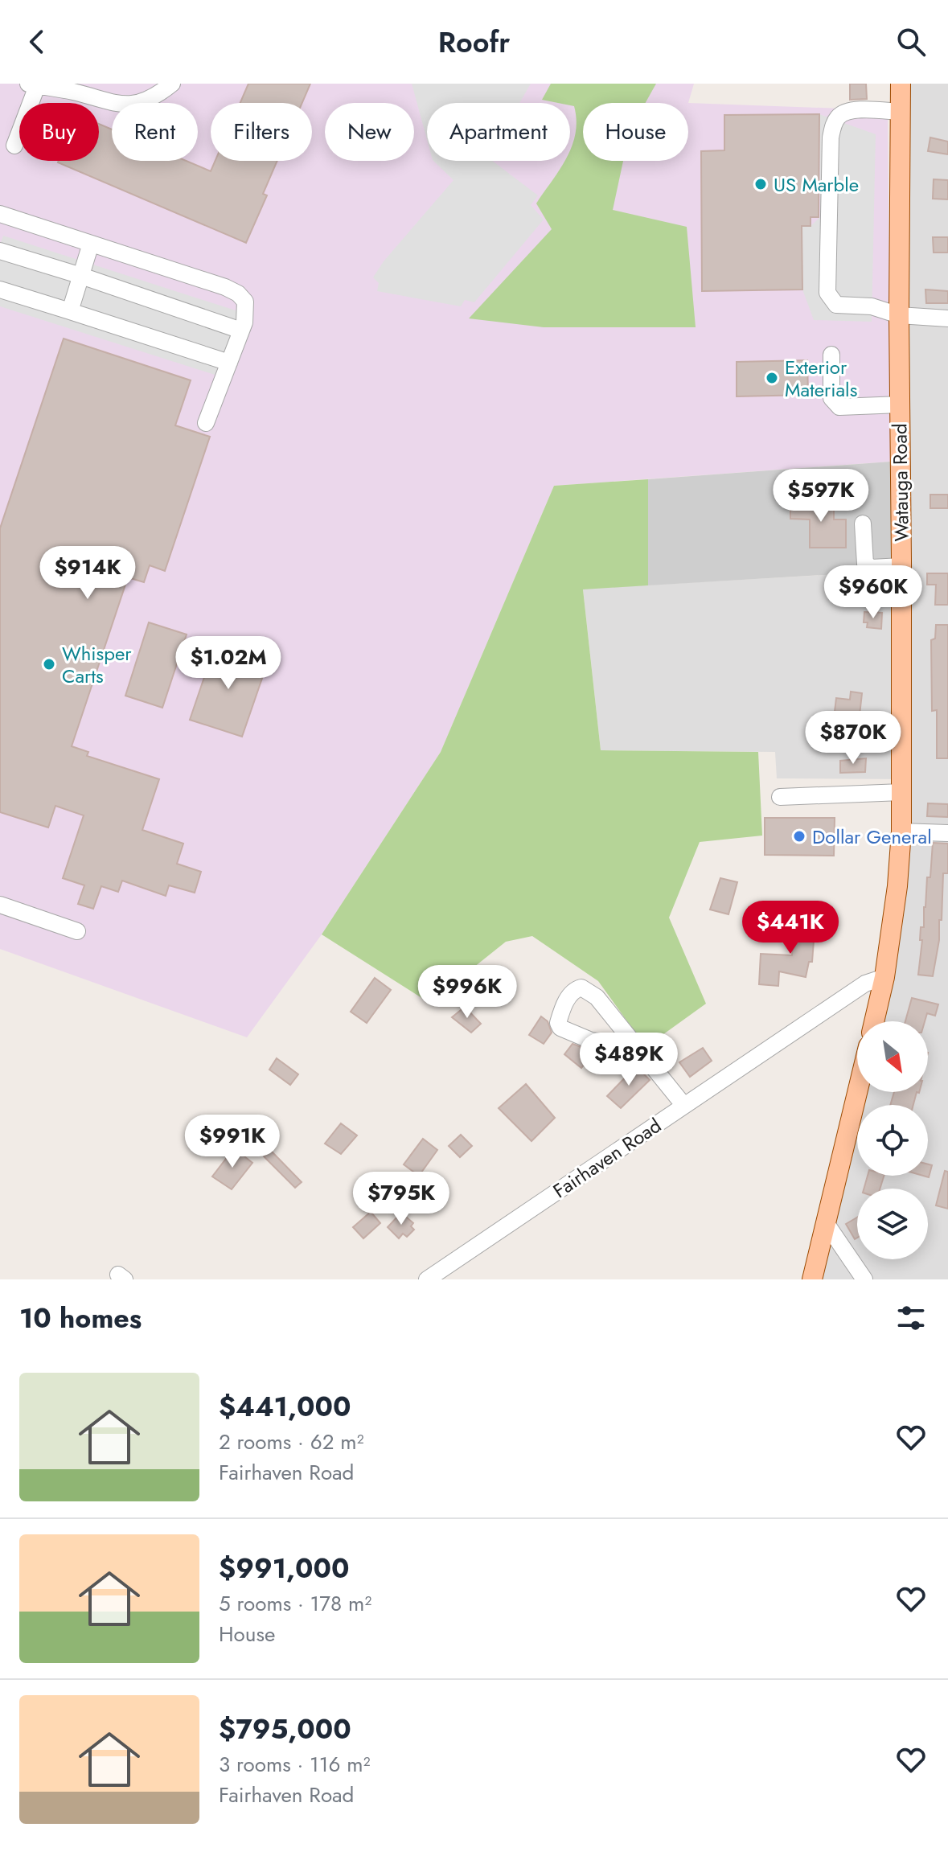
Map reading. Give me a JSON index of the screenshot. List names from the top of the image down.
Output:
{
  "streets": {
    "main road": ["Watauga Road"],
    "street": ["Fairhaven Road"]
  },
  "crossings": [
    ["Watauga Road", "Fairhaven Road"]
  ],
  "places": [
    "US Marble",
    "Exterior Materials",
    "Whisper Carts",
    "Dollar General"
  ],
  "north": "bottom right",
  "page": {
    "header": "Roofr",
    "chip": [
      "Buy",
      "Rent",
      "Filters",
      "New",
      "Apartment",
      "House"
    ],
    "price": [
      "$597K",
      "$914K",
      "$960K",
      "$1.02M",
      "$870K",
      "$441K",
      "$996K",
      "$489K",
      "$991K",
      "$795K"
    ],
    "heading": "10 homes",
    "list": [
      {
        "name": "$441,000",
        "note": "2 rooms · 62 m² · Fairhaven Road"
      },
      {
        "name": "$991,000",
        "note": "5 rooms · 178 m² · House"
      },
      {
        "name": "$795,000",
        "note": "3 rooms · 116 m² · Fairhaven Road"
      }
    ]
  }
}
